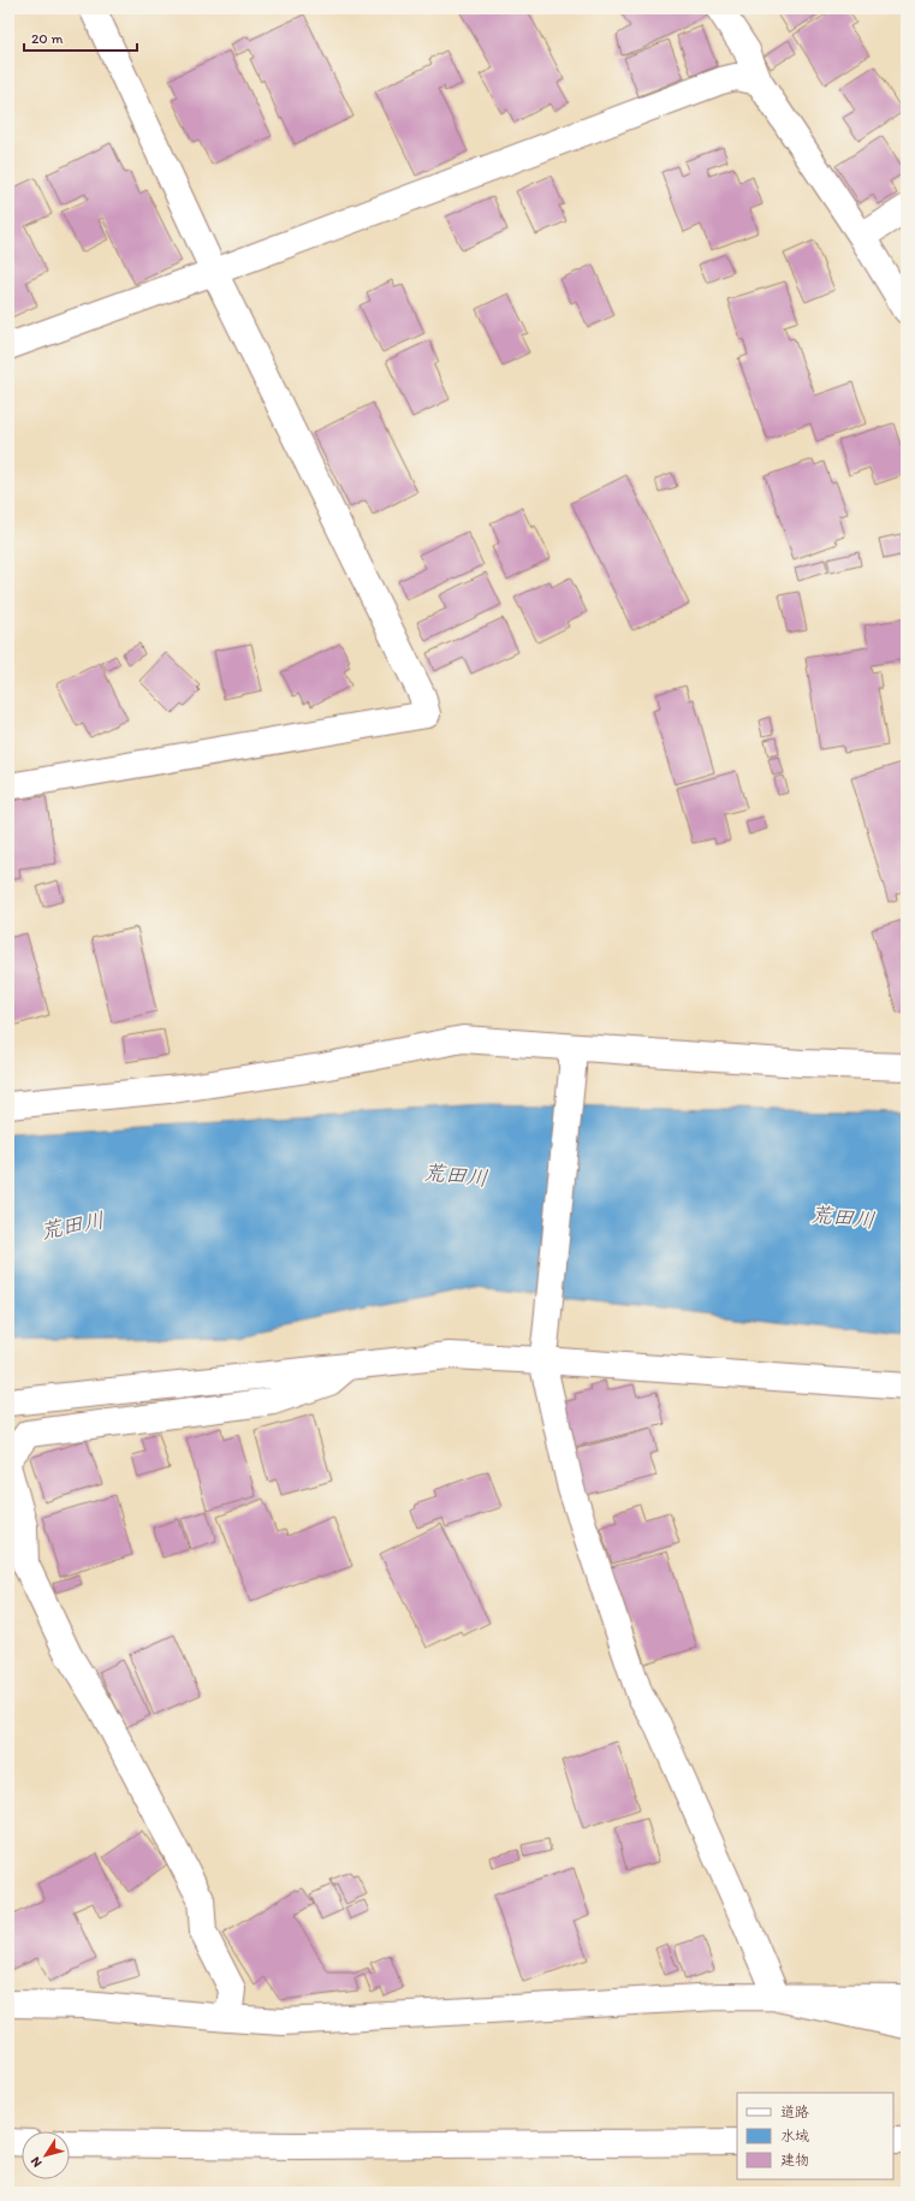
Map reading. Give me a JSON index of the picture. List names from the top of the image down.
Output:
{
  "water": ["荒田川"],
  "legend": ["道路", "水域", "建物"],
  "scale_bar": "20 m",
  "north": "bottom left"
}
